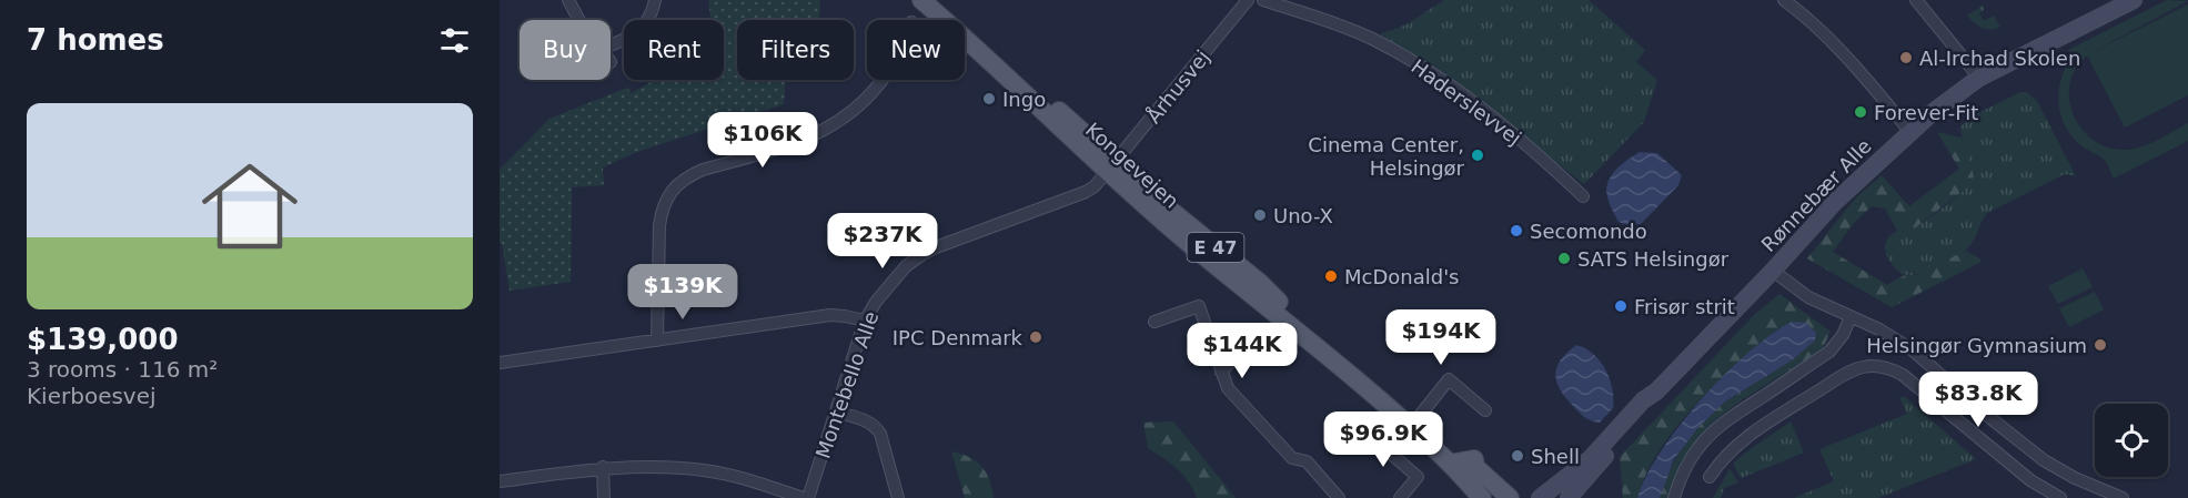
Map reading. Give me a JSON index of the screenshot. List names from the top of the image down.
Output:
{
  "streets": {
    "main road": ["Kongevejen", "Rønnebær Alle", "E 47"],
    "street": ["Århusvej", "Haderslevvej", "Montebello Alle"]
  },
  "crossings": [
    ["Århusvej", "Kongevejen"],
    ["Århusvej", "Montebello Alle"],
    ["Kongevejen", "Montebello Alle"]
  ],
  "places": [
    "Al-Irchad Skolen",
    "Ingo",
    "Forever-Fit",
    "Cinema Center, Helsingør",
    "Uno-X",
    "Secomondo",
    "SATS Helsingør",
    "McDonald's",
    "Frisør strit",
    "IPC Denmark",
    "Helsingør Gymnasium",
    "Shell"
  ],
  "page": {
    "heading": "7 homes",
    "chip": [
      "Buy",
      "Rent",
      "Filters",
      "New"
    ],
    "list": [
      {
        "name": "$139,000",
        "note": "3 rooms · 116 m² · Kierboesvej"
      }
    ],
    "price": [
      "$106K",
      "$237K",
      "$139K",
      "$194K",
      "$144K",
      "$83.8K",
      "$96.9K"
    ]
  }
}
